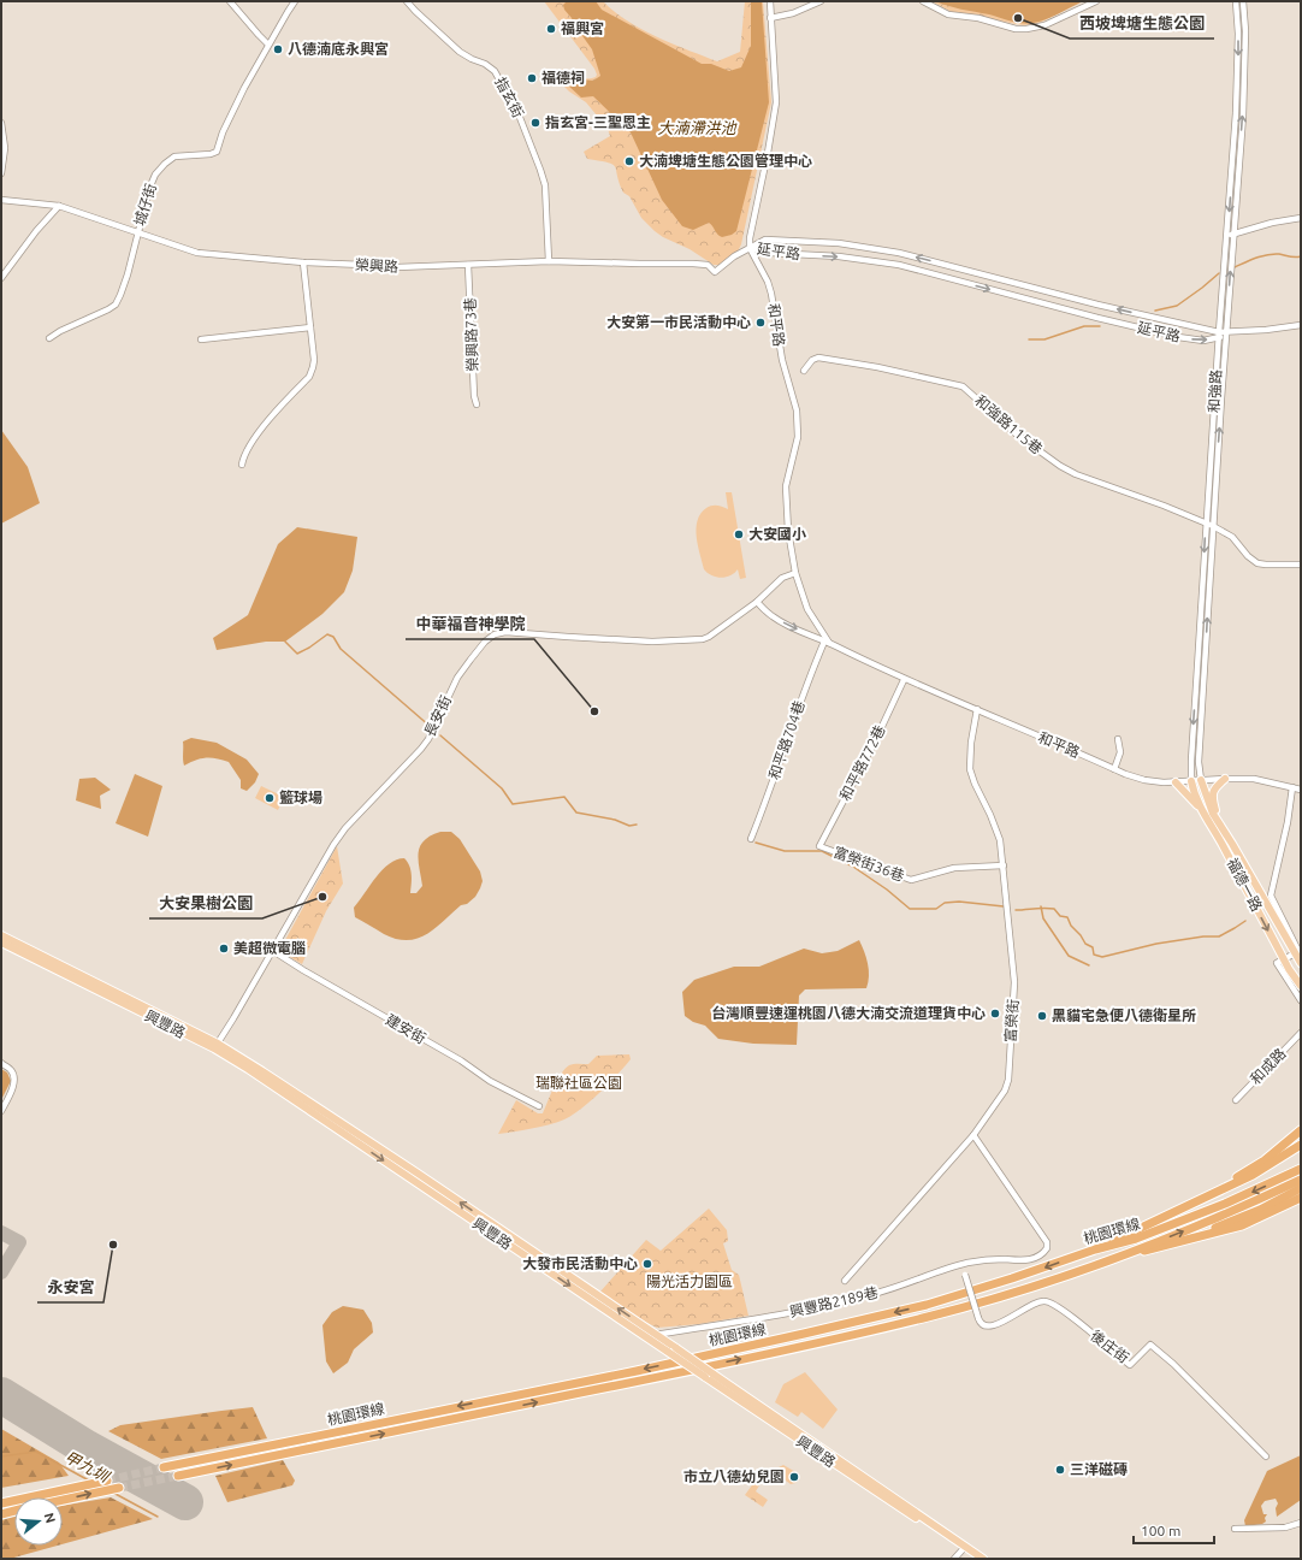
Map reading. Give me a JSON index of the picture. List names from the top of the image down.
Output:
{
  "streets": {
    "highway": ["桃園環線"],
    "main road": ["福德一路", "興豐路"],
    "street": [
      "指玄街",
      "城仔街",
      "延平路",
      "榮興路",
      "和平路",
      "榮興路73巷",
      "和強路",
      "和強路115巷",
      "長安街",
      "和平路704巷",
      "和平路772巷",
      "富榮街36巷",
      "富榮街",
      "建安街",
      "和成路",
      "興豐路2189巷",
      "後庄街"
    ]
  },
  "crossings": [
    ["指玄街", "榮興路"],
    ["城仔街", "榮興路"],
    ["延平路", "榮興路"],
    ["延平路", "和平路"],
    ["延平路", "和強路"],
    ["榮興路", "和平路"],
    ["榮興路", "榮興路73巷"],
    ["和平路", "和強路"],
    ["和平路", "長安街"],
    ["和平路", "和平路704巷"],
    ["和平路", "和平路772巷"],
    ["和平路", "福德一路"],
    ["和平路", "富榮街"],
    ["和強路", "和強路115巷"],
    ["和強路", "福德一路"],
    ["長安街", "興豐路"],
    ["長安街", "建安街"],
    ["和平路772巷", "富榮街36巷"],
    ["富榮街36巷", "富榮街"],
    ["興豐路", "興豐路2189巷"],
    ["興豐路2189巷", "後庄街"]
  ],
  "water": ["大湳滯洪池", "甲九圳"],
  "parks": ["瑞聯社區公園", "陽光活力園區"],
  "places": [
    "西坡埤塘生態公園",
    "福興宮",
    "八德湳底永興宮",
    "福德祠",
    "指玄宮-三聖恩主",
    "大湳埤塘生態公園管理中心",
    "大安第一市民活動中心",
    "大安國小",
    "中華福音神學院",
    "籃球場",
    "大安果樹公園",
    "美超微電腦",
    "台灣順豐速運桃園八德大湳交流道理貨中心",
    "黑貓宅急便八德衛星所",
    "永安宮",
    "大發市民活動中心",
    "三洋磁磚",
    "市立八德幼兒園"
  ],
  "scale_bar": "100 m",
  "north": "right"
}
